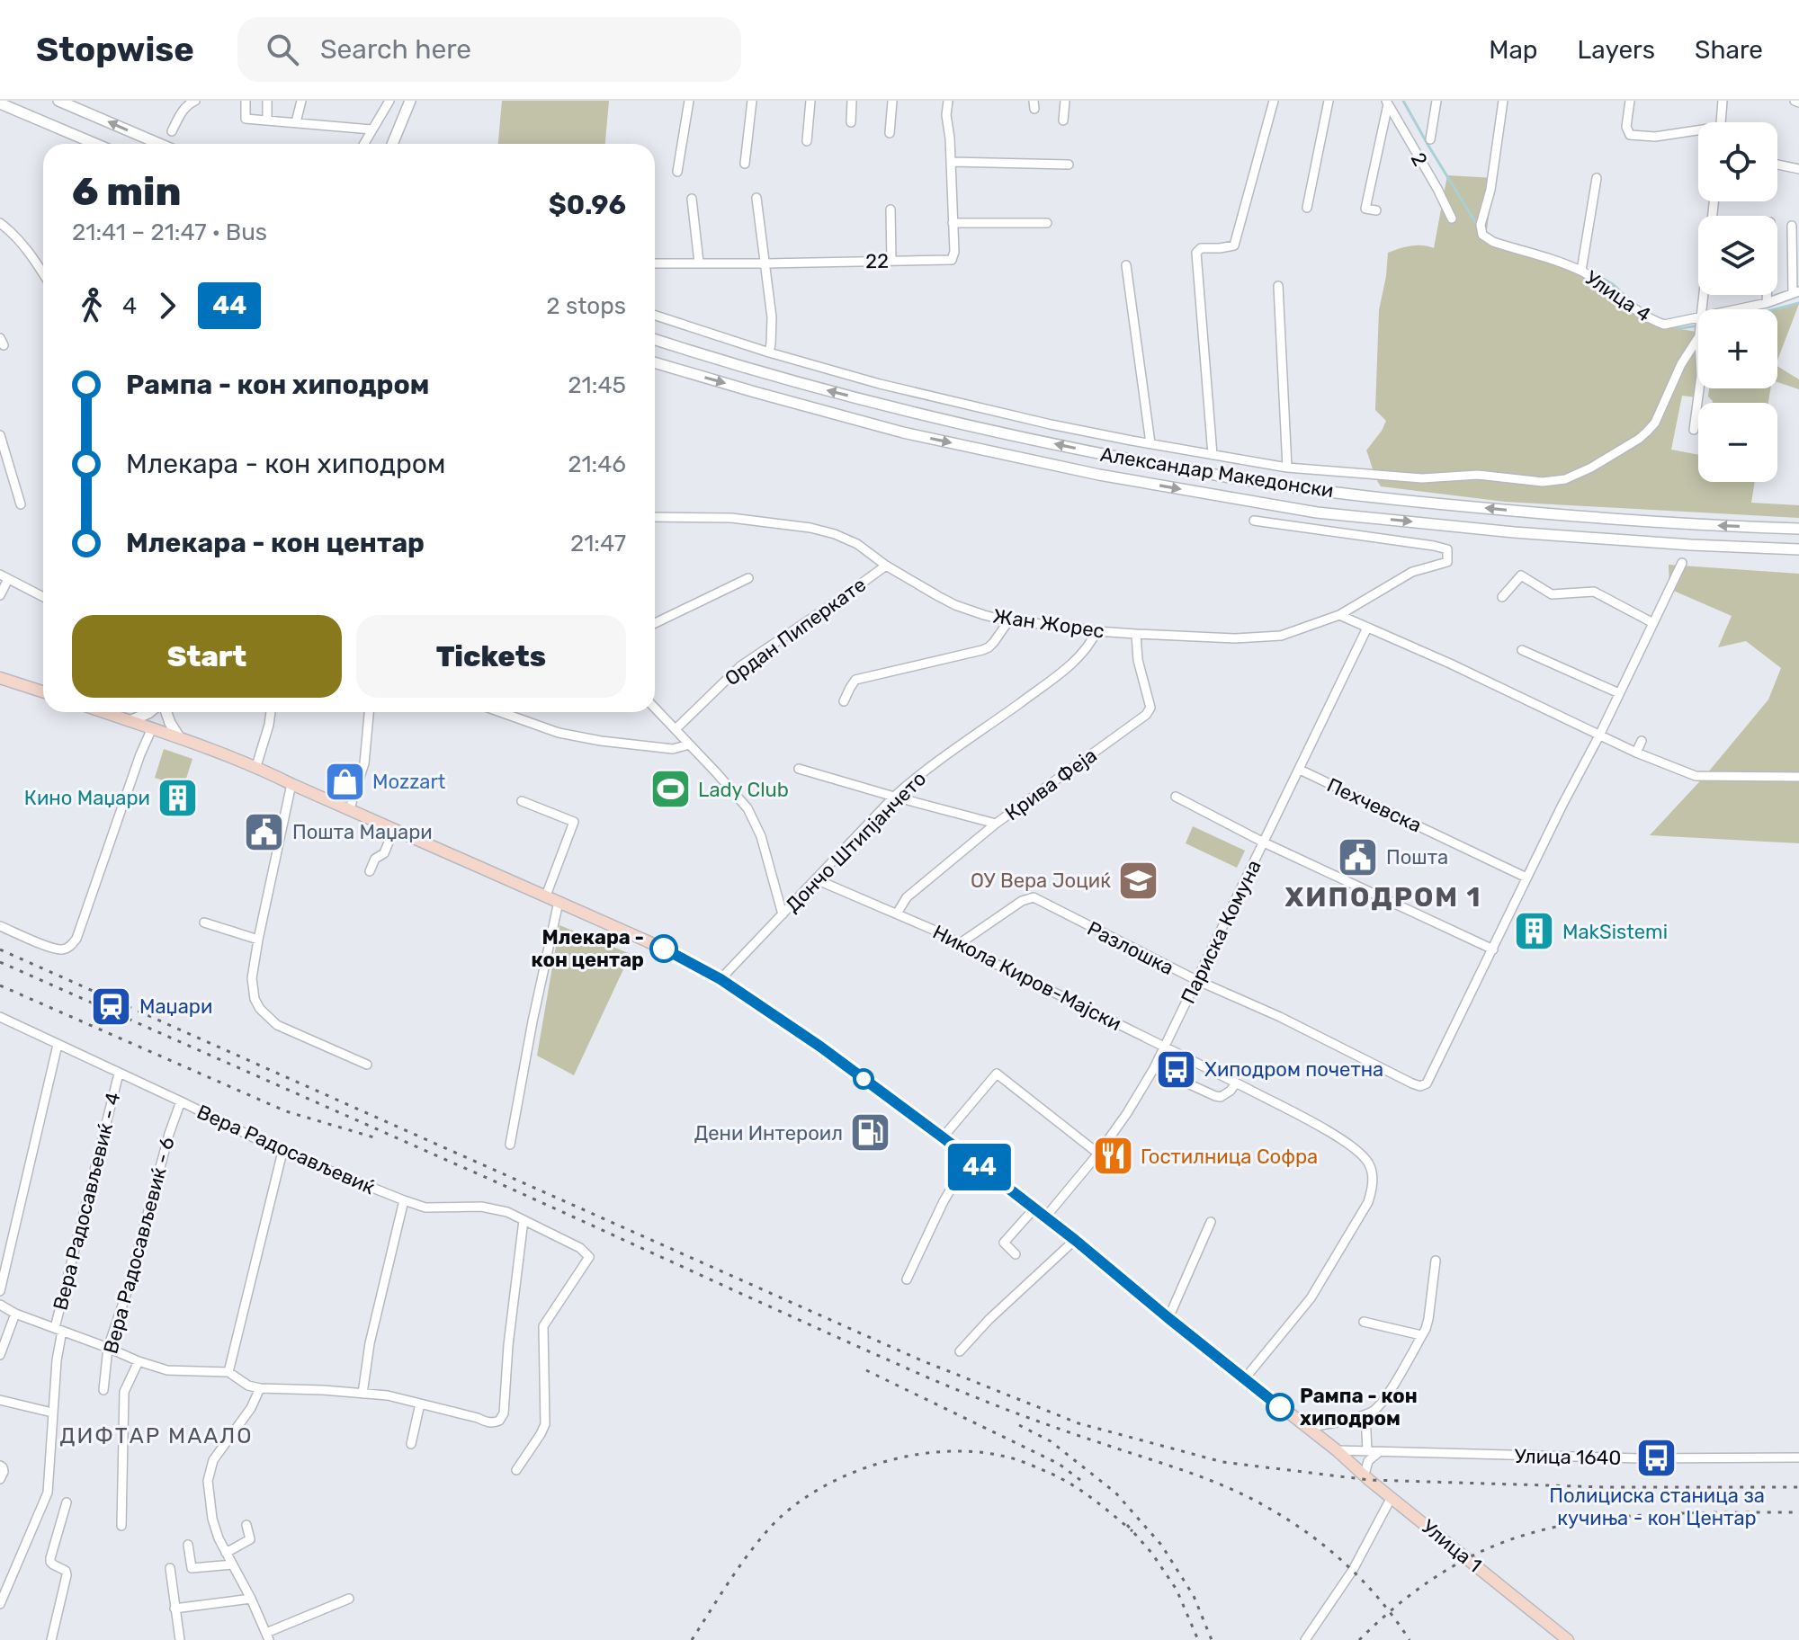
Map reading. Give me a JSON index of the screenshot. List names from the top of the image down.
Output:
{
  "streets": {
    "main road": ["Улица 1"],
    "street": [
      "2",
      "22",
      "Улица 4",
      "Александар Македонски",
      "Жан Жорес",
      "Ордан Пиперкате",
      "Крива Феја",
      "Пехчевска",
      "Дончо Штипјанчето",
      "Париска Комуна",
      "Разлошка",
      "Никола Киров-Мајски",
      "Вера Радосављевиќ",
      "Вера Радосављевиќ - 4",
      "Вера Радосављевиќ - 6",
      "Улица 1640"
    ]
  },
  "crossings": [
    ["Жан Жорес", "Ордан Пиперкате"],
    ["Жан Жорес", "Крива Феја"],
    ["Жан Жорес", "Дончо Штипјанчето"],
    ["Крива Феја", "Никола Киров-Мајски"],
    ["Пехчевска", "Париска Комуна"],
    ["Дончо Штипјанчето", "Никола Киров-Мајски"],
    ["Дончо Штипјанчето", "Улица 1"],
    ["Париска Комуна", "Разлошка"],
    ["Париска Комуна", "Никола Киров-Мајски"],
    ["Париска Комуна", "Улица 1"],
    ["Разлошка", "Никола Киров-Мајски"],
    ["Никола Киров-Мајски", "Улица 1"],
    ["Вера Радосављевиќ", "Вера Радосављевиќ - 4"],
    ["Вера Радосављевиќ", "Вера Радосављевиќ - 6"],
    ["Улица 1640", "Улица 1"]
  ],
  "districts": ["ХИПОДРОМ 1", "ДИФТАР МААЛО"],
  "places": {
    "shop": ["Mozzart"],
    "sports": ["Lady Club"],
    "building": ["Кино Маџари", "MakSistemi"],
    "public building": ["Пошта Маџари", "Пошта"],
    "school or university": ["ОУ Вера Јоциќ"],
    "other": ["Млекара - кон центар", "Рампа - кон хиподром"],
    "station": ["Маџари"],
    "bus stop": ["Хиподром почетна", "Полициска станица за кучиња - кон Центар"],
    "fuel station": ["Дени Интероил"],
    "restaurant": ["Гостилница Софра"]
  },
  "lines": ["bus line 44"],
  "page": {
    "header": "Stopwise",
    "search": "Search here",
    "nav": ["Map", "Layers", "Share"],
    "on_map": "44",
    "map_buttons": ["+", "−"],
    "heading": ["6 min", "21:41 – 21:47 · Bus", "$0.96"],
    "legs": ["4", "44", "2 stops"],
    "list": [
      {
        "name": "Рампа - кон хиподром",
        "value": "21:45"
      },
      {
        "name": "Млекара - кон хиподром",
        "value": "21:46"
      },
      {
        "name": "Млекара - кон центар",
        "value": "21:47"
      }
    ],
    "buttons": ["Start", "Tickets"]
  }
}
